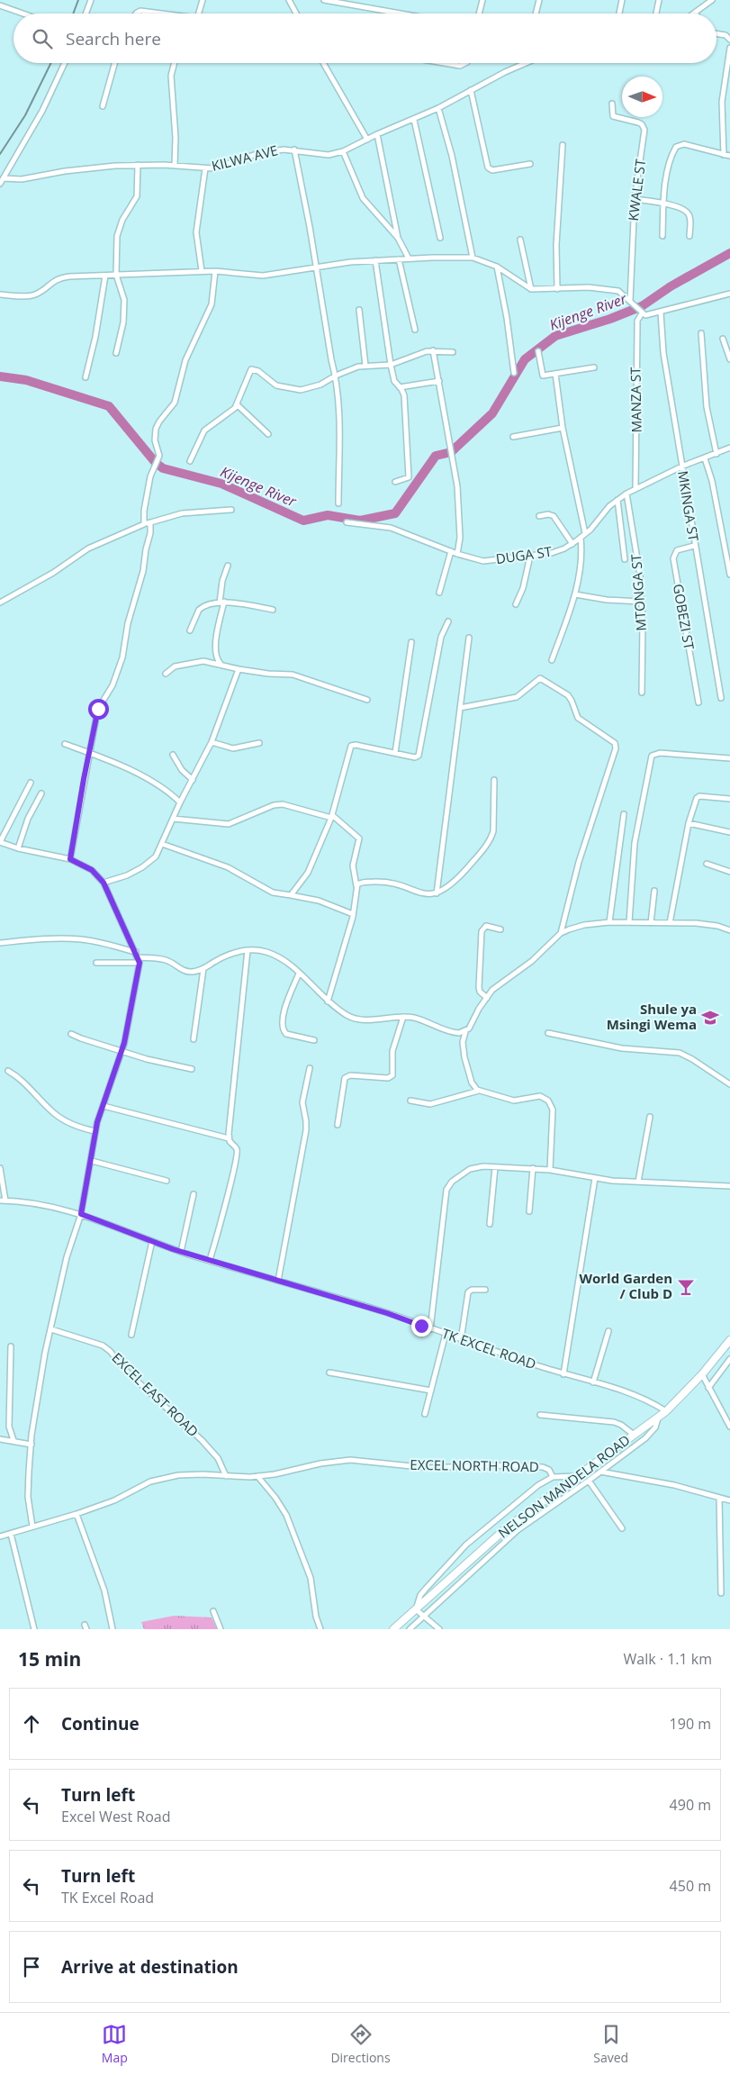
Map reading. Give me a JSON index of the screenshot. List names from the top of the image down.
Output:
{
  "streets": {
    "main road": ["NELSON MANDELA ROAD"],
    "street": [
      "KILWA AVE",
      "KWALE ST",
      "MANZA ST",
      "MKINGA ST",
      "DUGA ST",
      "MTONGA ST",
      "GOBEZI ST",
      "TK EXCEL ROAD",
      "EXCEL EAST ROAD",
      "EXCEL NORTH ROAD"
    ]
  },
  "crossings": [
    ["MANZA ST", "DUGA ST"],
    ["MKINGA ST", "DUGA ST"],
    ["MKINGA ST", "GOBEZI ST"],
    ["DUGA ST", "MTONGA ST"],
    ["TK EXCEL ROAD", "NELSON MANDELA ROAD"],
    ["EXCEL EAST ROAD", "EXCEL NORTH ROAD"]
  ],
  "water": ["Kijenge River"],
  "places": {
    "school or university": ["Shule ya Msingi Wema"],
    "bar": ["World Garden / Club D"]
  },
  "north": "right",
  "page": {
    "search": "Search here",
    "heading": ["15 min", "Walk · 1.1 km"],
    "list": [
      ["Continue", "190 m"],
      ["Turn left", "Excel West Road", "490 m"],
      ["Turn left", "TK Excel Road", "450 m"],
      "Arrive at destination"
    ],
    "nav": ["Map", "Directions", "Saved"]
  }
}
